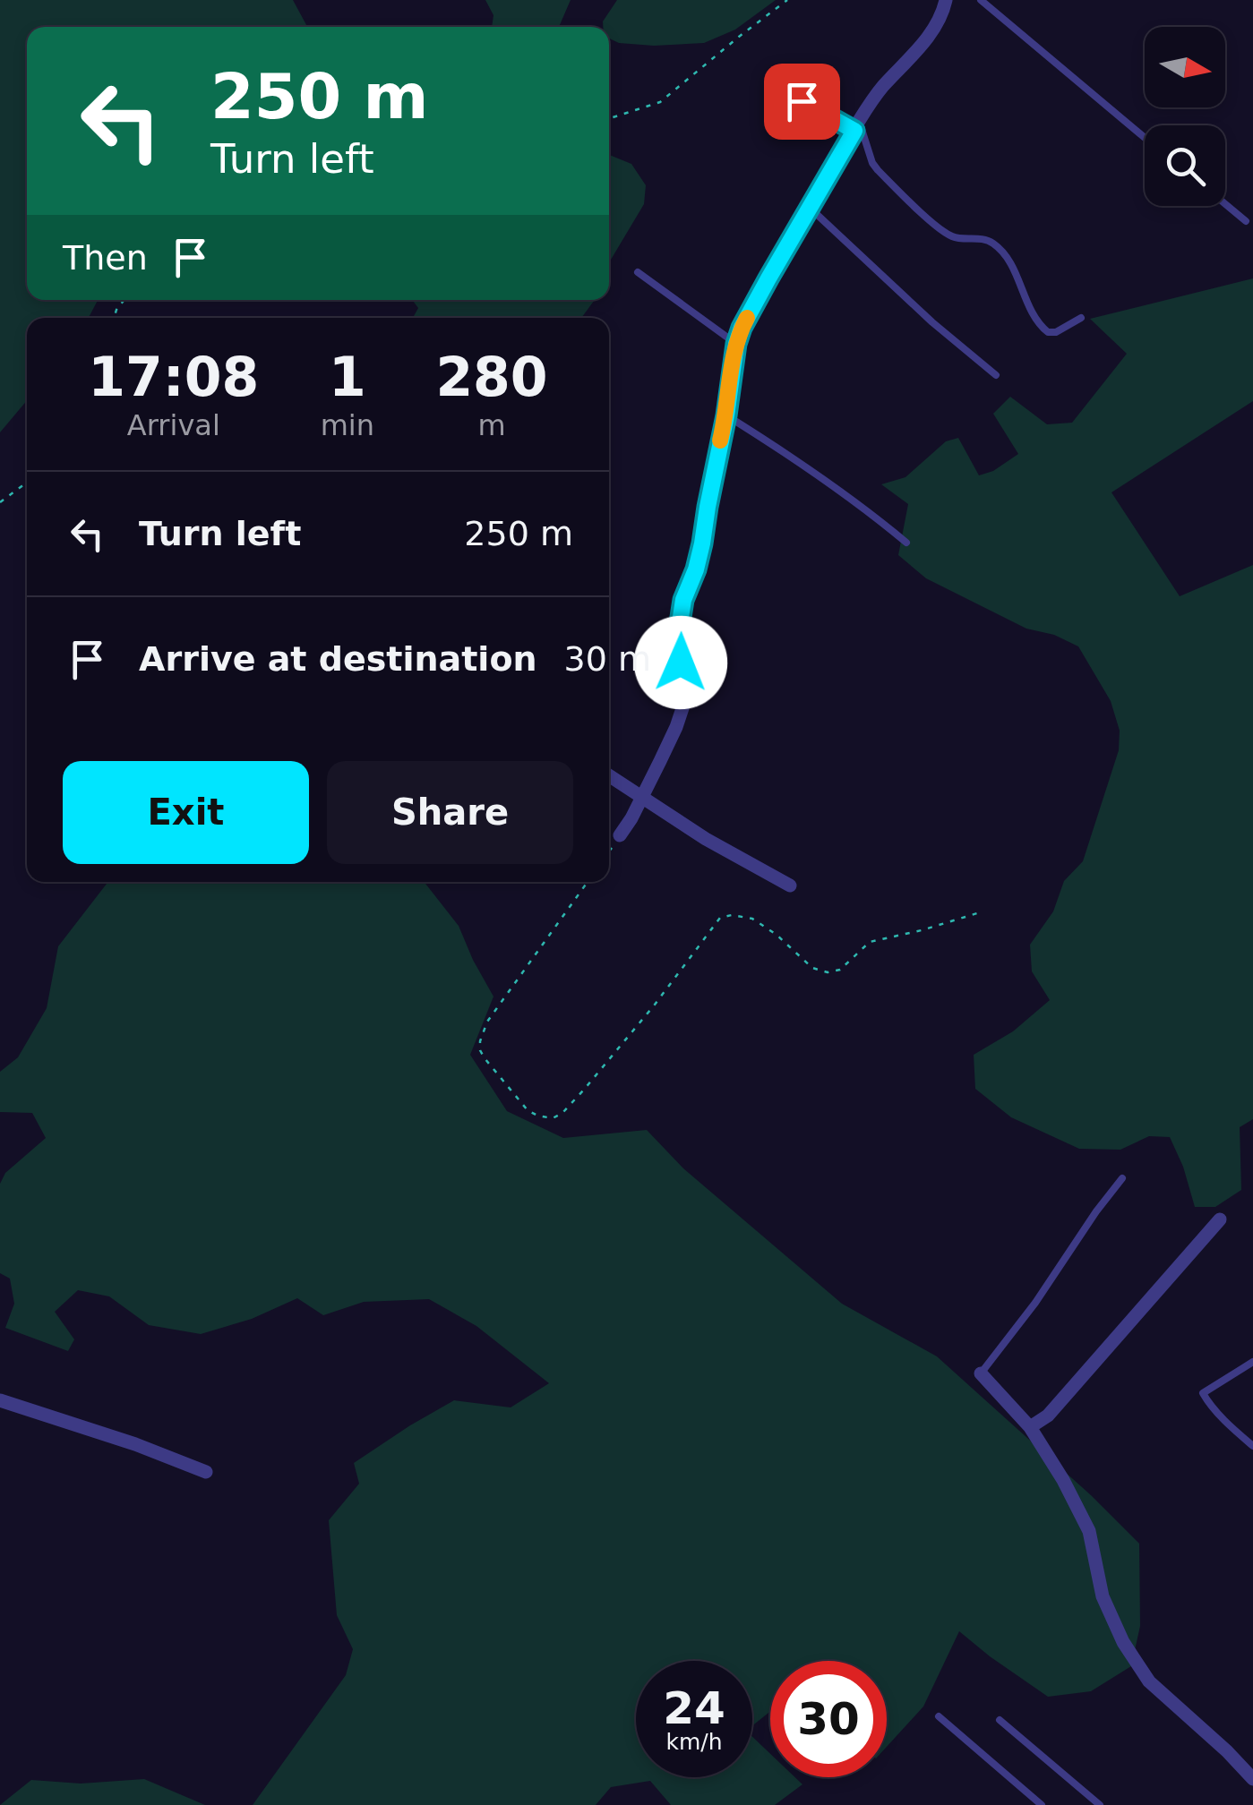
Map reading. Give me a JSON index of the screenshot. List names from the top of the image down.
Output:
{
  "north": "right",
  "page": {
    "turn": ["250 m", "Turn left"],
    "then": "Then",
    "eta": [
      "17:08",
      "Arrival",
      "1",
      "min",
      "280",
      "m"
    ],
    "list": [
      {
        "name": "Turn left",
        "value": "250 m"
      },
      {
        "name": "Arrive at destination",
        "value": "30 m"
      }
    ],
    "buttons": ["Exit", "Share"],
    "speed": "24 km/h",
    "limit": "30"
  }
}
